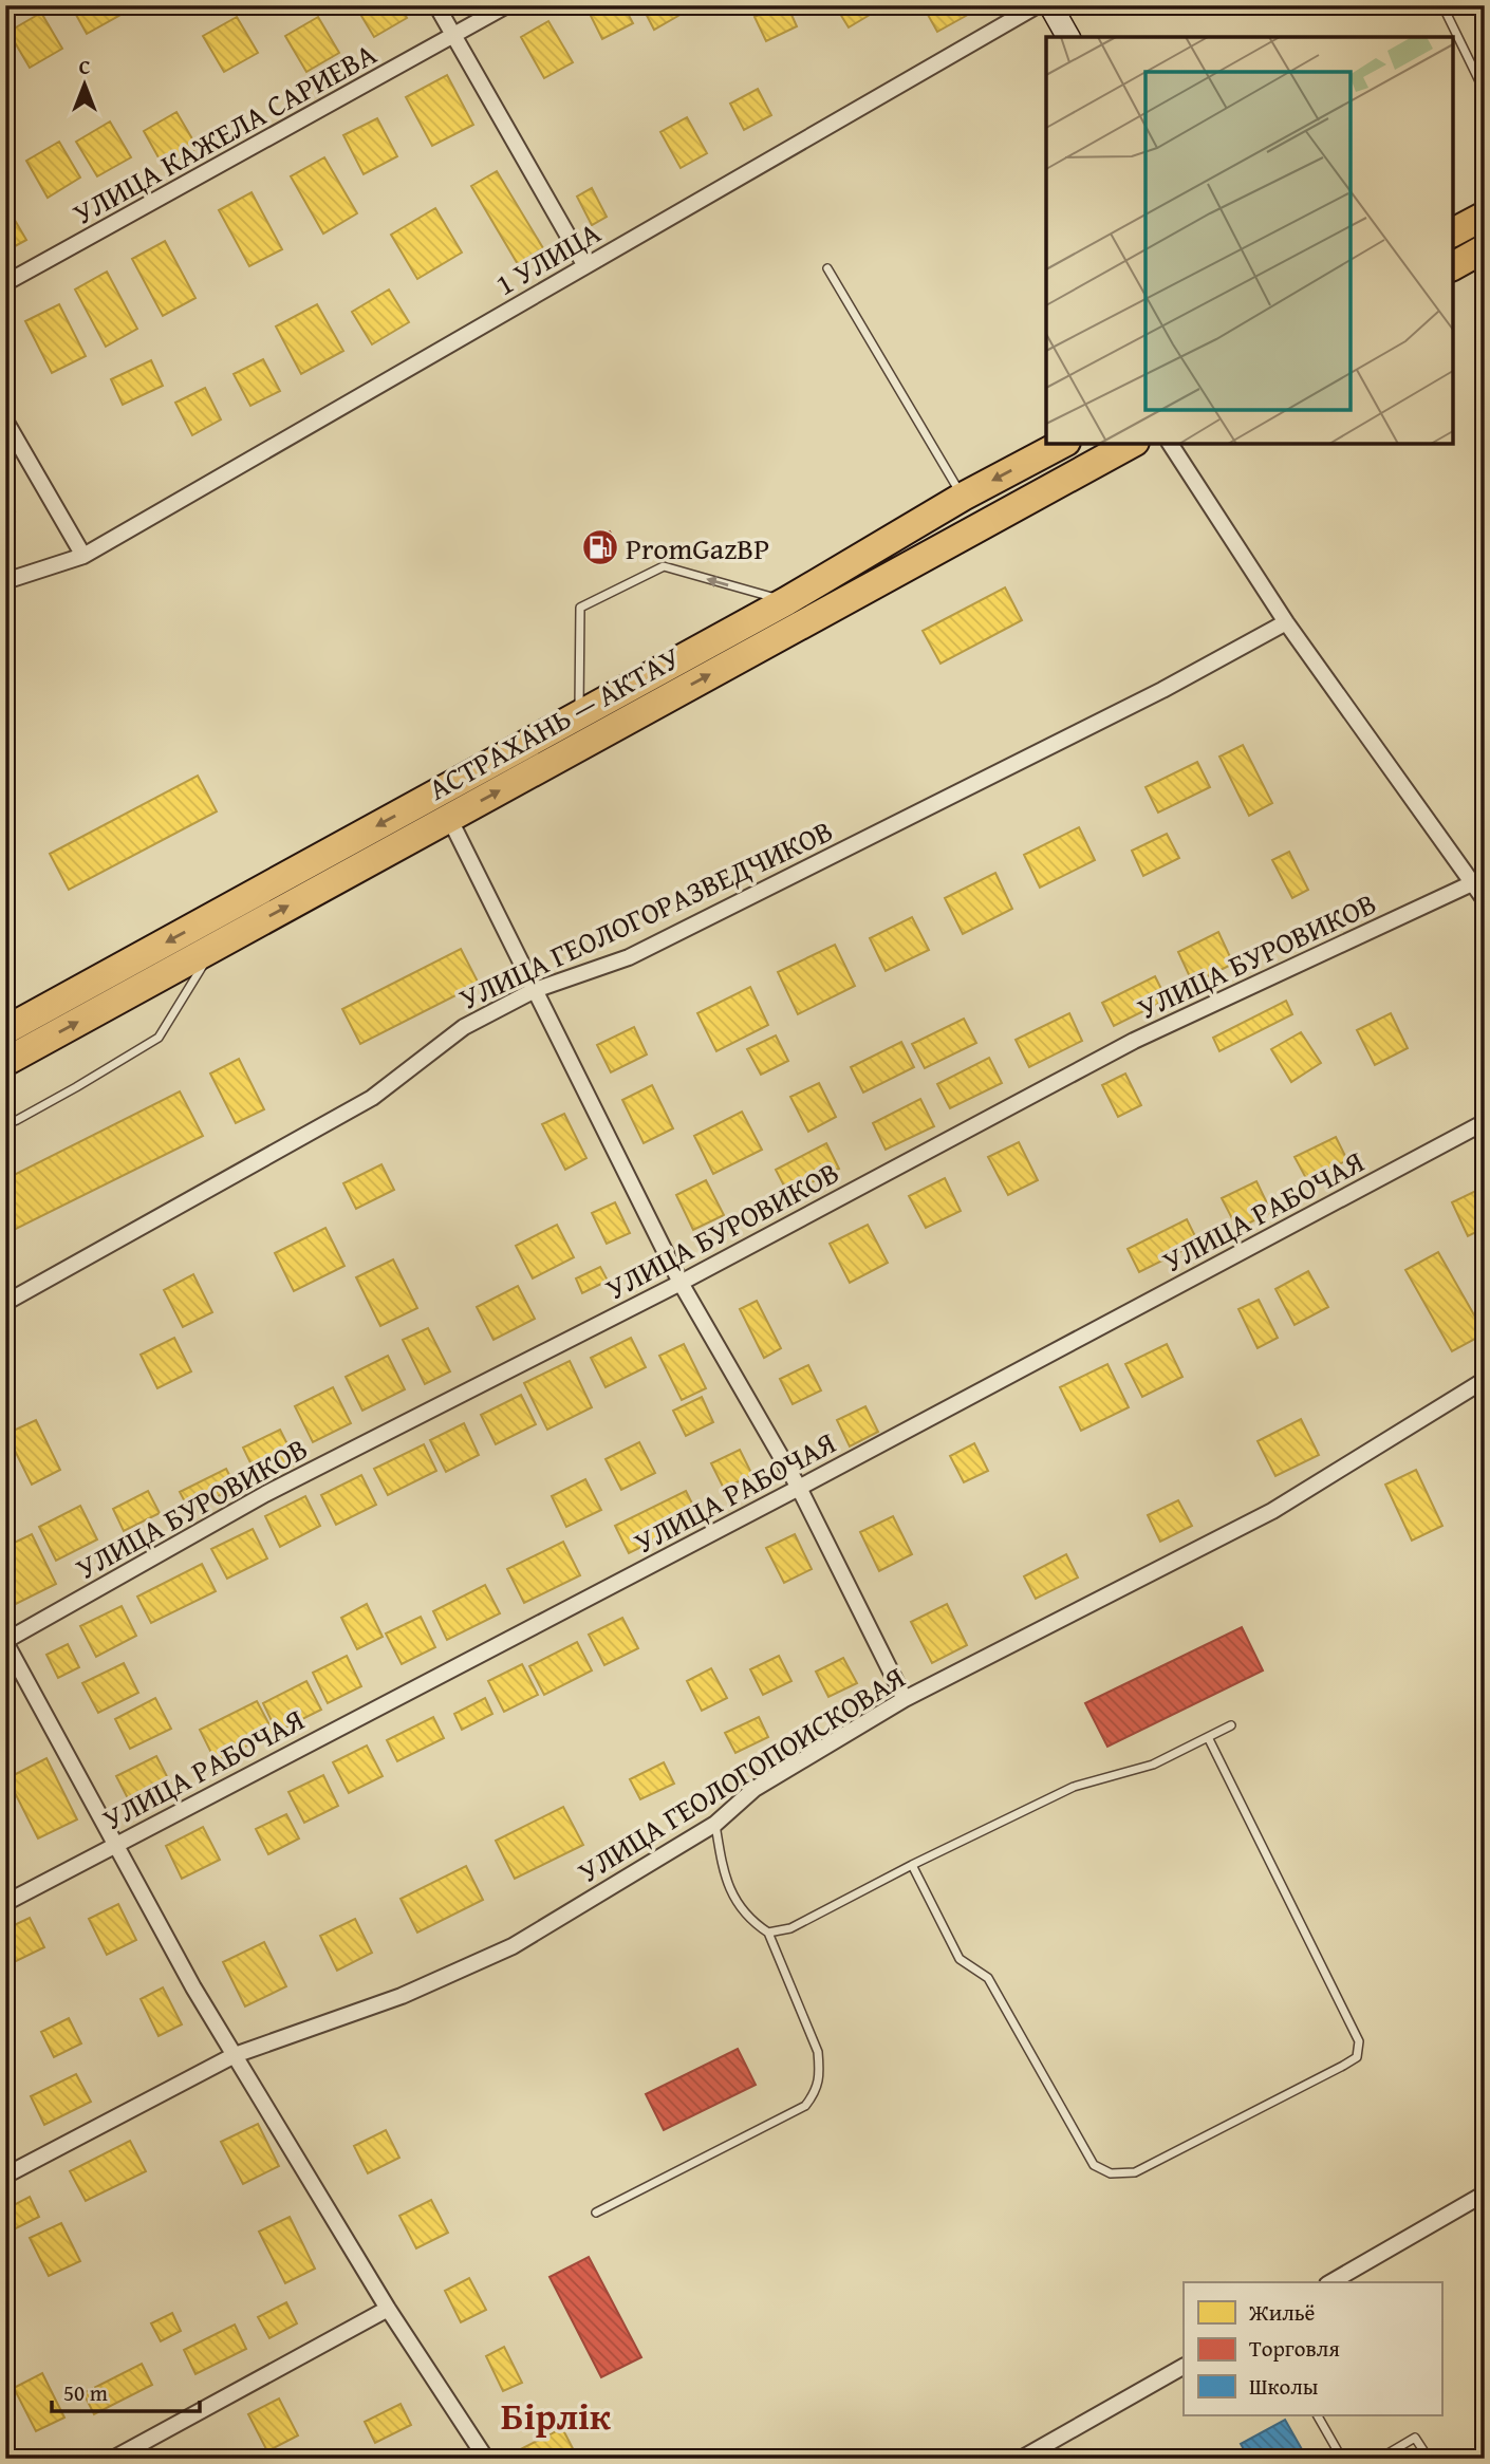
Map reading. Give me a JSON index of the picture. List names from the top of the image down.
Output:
{
  "streets": {
    "highway": ["АСТРАХАНЬ — АКТАУ"],
    "street": [
      "УЛИЦА КАЖЕЛА САРИЕВА",
      "1 УЛИЦА",
      "УЛИЦА ГЕОЛОГОРАЗВЕДЧИКОВ",
      "УЛИЦА БУРОВИКОВ",
      "УЛИЦА РАБОЧАЯ",
      "УЛИЦА ГЕОЛОГОПОИСКОВАЯ"
    ]
  },
  "districts": ["Бірлік"],
  "places": {
    "fuel station": ["PromGazBP"]
  },
  "legend": ["Жильё", "Торговля", "Школы"],
  "scale_bar": "50 m",
  "north": "top"
}
